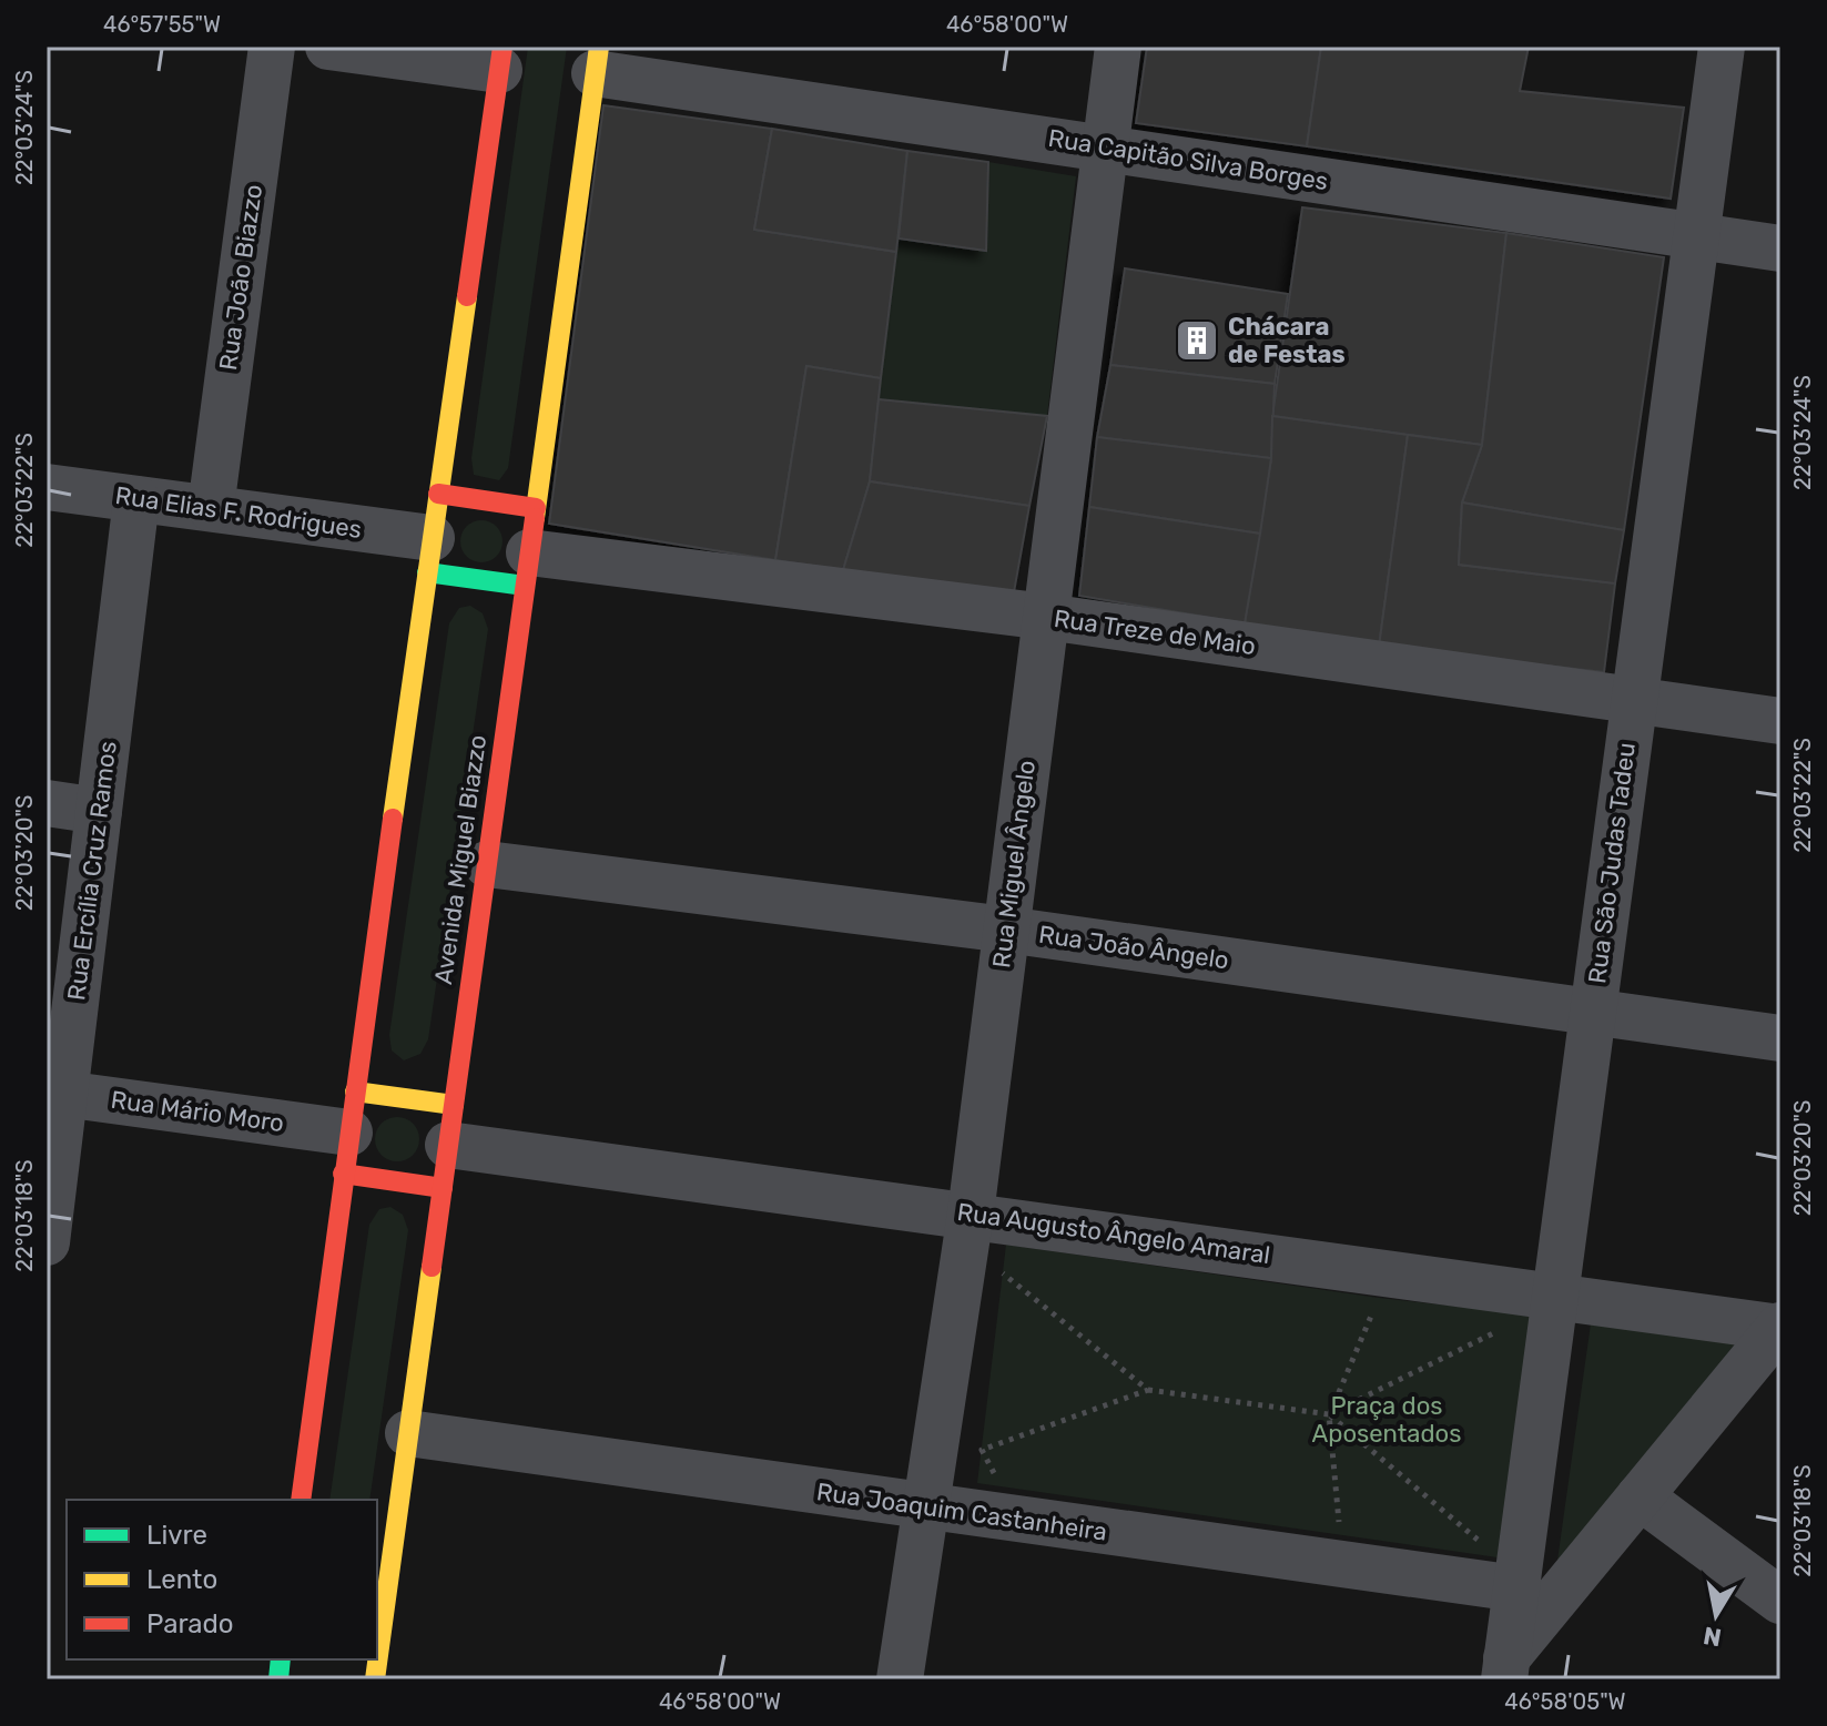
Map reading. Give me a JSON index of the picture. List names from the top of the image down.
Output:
{
  "streets": {
    "street": [
      "Rua Capitão Silva Borges",
      "Rua João Biazzo",
      "Rua Elias F. Rodrigues",
      "Rua Treze de Maio",
      "Avenida Miguel Biazzo",
      "Rua São Judas Tadeu",
      "Rua Miguel Ângelo",
      "Rua Ercília Cruz Ramos",
      "Rua João Ângelo",
      "Rua Mário Moro",
      "Rua Augusto Ângelo Amaral",
      "Rua Joaquim Castanheira"
    ]
  },
  "crossings": [
    ["Rua Capitão Silva Borges", "Avenida Miguel Biazzo"],
    ["Rua Capitão Silva Borges", "Rua São Judas Tadeu"],
    ["Rua Capitão Silva Borges", "Rua Miguel Ângelo"],
    ["Rua João Biazzo", "Rua Elias F. Rodrigues"],
    ["Rua Elias F. Rodrigues", "Rua Ercília Cruz Ramos"],
    ["Rua Treze de Maio", "Avenida Miguel Biazzo"],
    ["Rua Treze de Maio", "Rua São Judas Tadeu"],
    ["Rua Treze de Maio", "Rua Miguel Ângelo"],
    ["Avenida Miguel Biazzo", "Rua João Ângelo"],
    ["Avenida Miguel Biazzo", "Rua Augusto Ângelo Amaral"],
    ["Avenida Miguel Biazzo", "Rua Joaquim Castanheira"],
    ["Rua São Judas Tadeu", "Rua João Ângelo"],
    ["Rua São Judas Tadeu", "Rua Augusto Ângelo Amaral"],
    ["Rua São Judas Tadeu", "Rua Joaquim Castanheira"],
    ["Rua Miguel Ângelo", "Rua João Ângelo"],
    ["Rua Miguel Ângelo", "Rua Augusto Ângelo Amaral"],
    ["Rua Miguel Ângelo", "Rua Joaquim Castanheira"],
    ["Rua Ercília Cruz Ramos", "Rua Mário Moro"]
  ],
  "parks": ["Praça dos Aposentados"],
  "places": {
    "building": ["Chácara de Festas"]
  },
  "legend": ["Livre", "Lento", "Parado"],
  "north": "bottom",
  "coordinates": [
    "46°57'55\"W",
    "46°58'00\"W",
    "22°03'24\"S",
    "22°03'22\"S",
    "22°03'20\"S",
    "22°03'18\"S",
    "46°58'05\"W"
  ]
}
